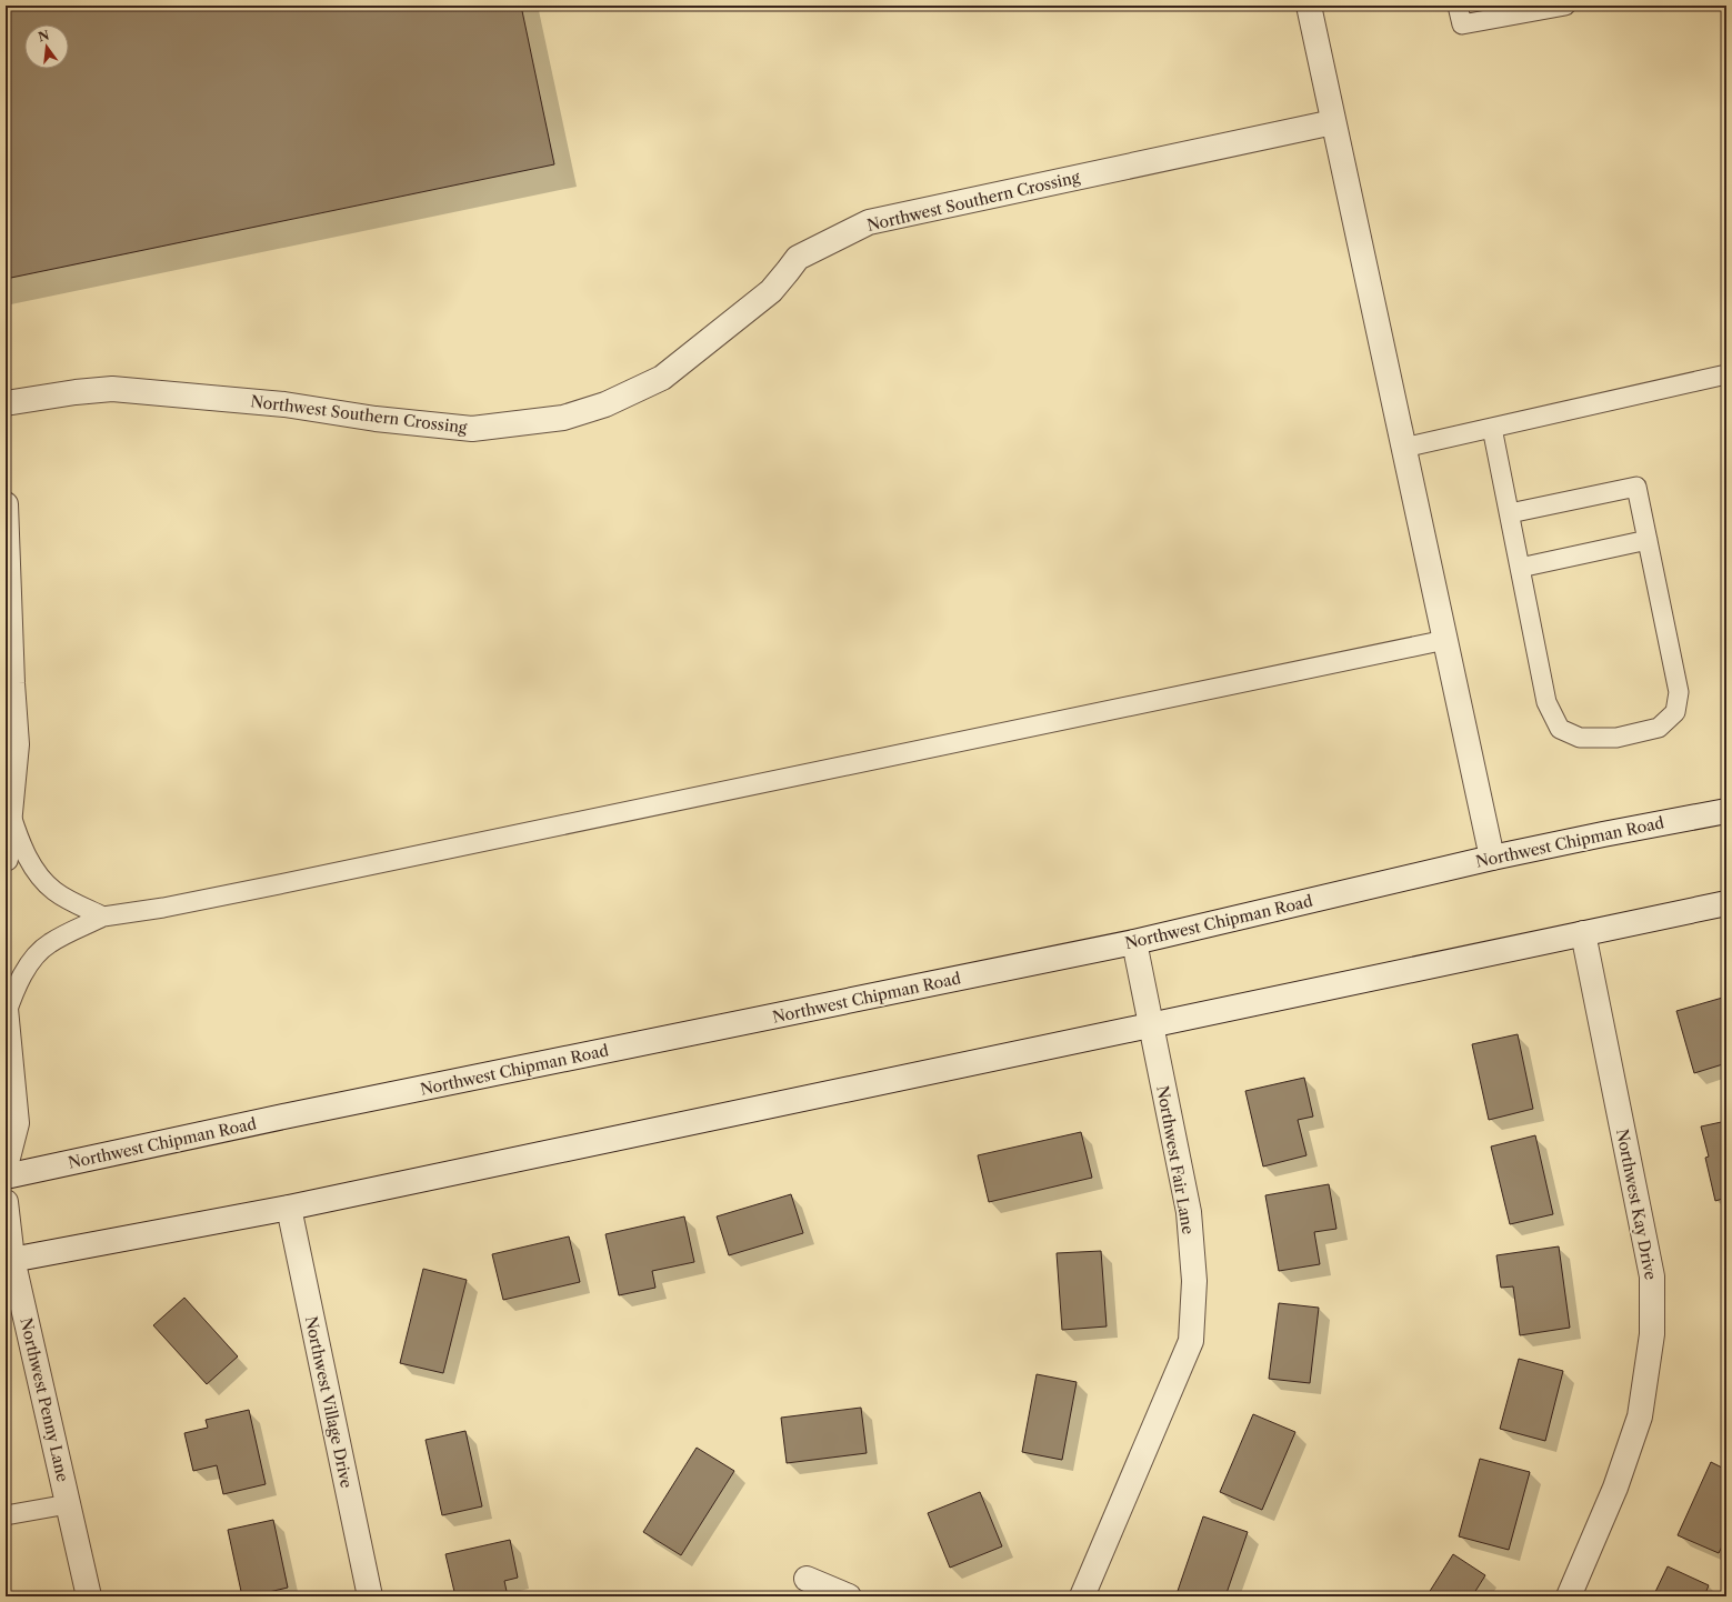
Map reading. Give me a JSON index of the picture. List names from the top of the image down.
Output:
{
  "streets": {
    "street": [
      "Northwest Southern Crossing",
      "Northwest Chipman Road",
      "Northwest Fair Lane",
      "Northwest Kay Drive",
      "Northwest Penny Lane",
      "Northwest Village Drive"
    ]
  },
  "crossings": [
    ["Northwest Chipman Road", "Northwest Fair Lane"]
  ],
  "north": "top"
}
